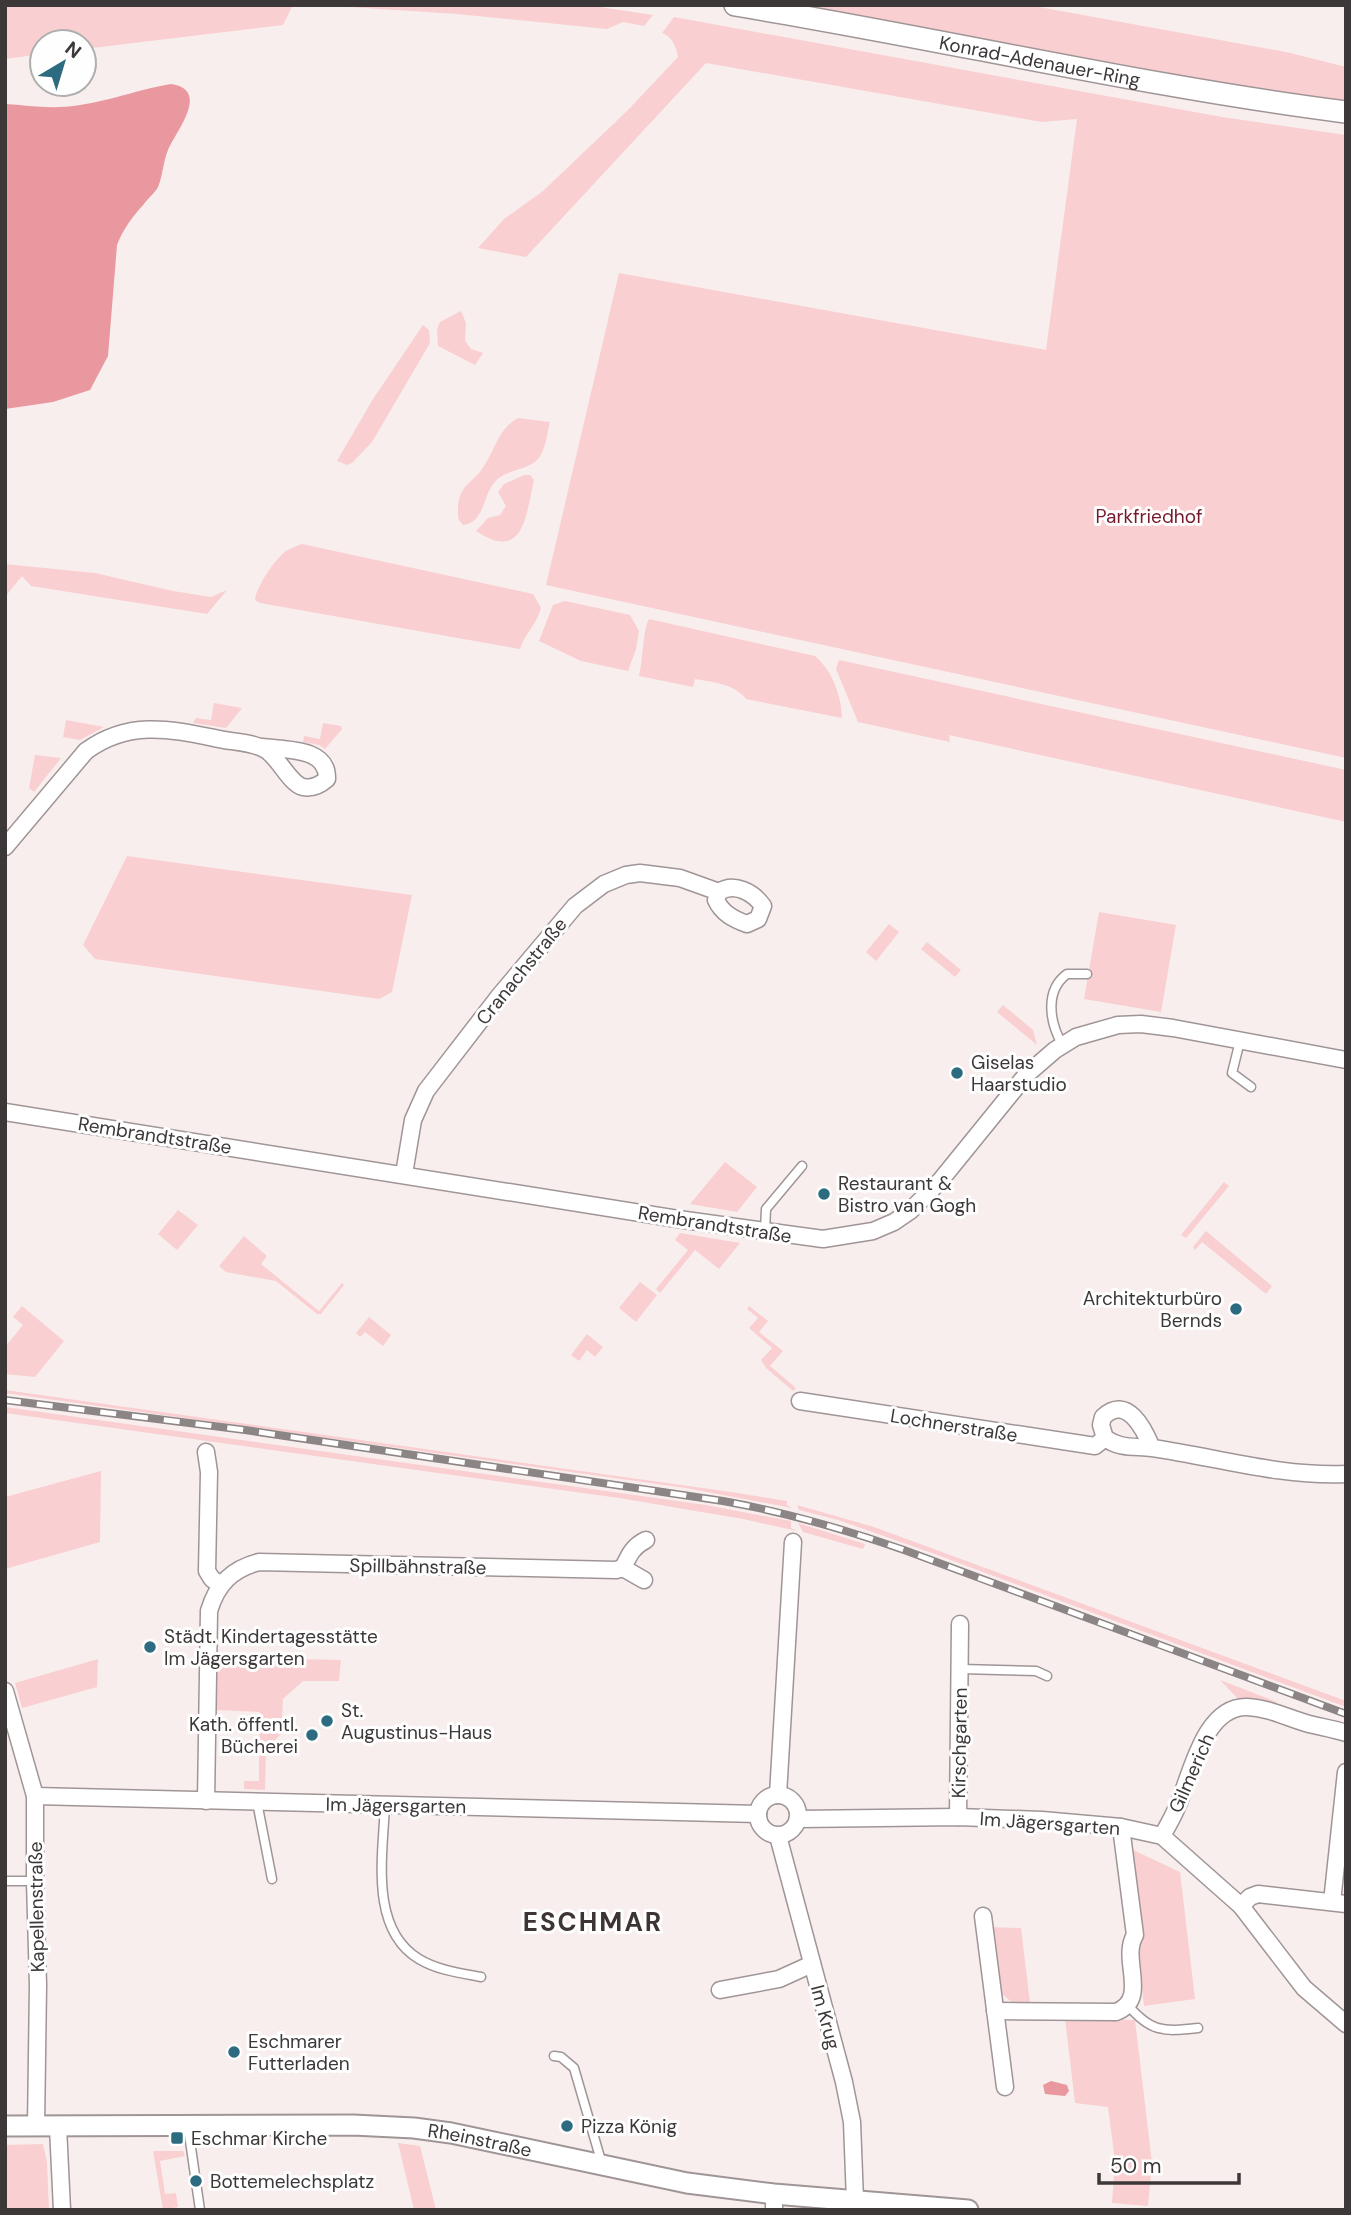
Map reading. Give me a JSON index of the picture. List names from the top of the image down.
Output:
{
  "streets": {
    "main road": ["Konrad-Adenauer-Ring"],
    "street": [
      "Cranachstraße",
      "Rembrandtstraße",
      "Lochnerstraße",
      "Spillbähnstraße",
      "Kirschgarten",
      "Gilmerich",
      "Im Jägersgarten",
      "Kapellenstraße",
      "Im Krug",
      "Rheinstraße"
    ]
  },
  "crossings": [
    ["Cranachstraße", "Rembrandtstraße"],
    ["Kirschgarten", "Im Jägersgarten"],
    ["Gilmerich", "Im Jägersgarten"],
    ["Im Jägersgarten", "Kapellenstraße"],
    ["Im Jägersgarten", "Im Krug"],
    ["Kapellenstraße", "Rheinstraße"],
    ["Im Krug", "Rheinstraße"]
  ],
  "districts": ["ESCHMAR"],
  "parks": ["Parkfriedhof"],
  "places": {
    "other": [
      "Giselas Haarstudio",
      "Restaurant & Bistro van Gogh",
      "Architekturbüro Bernds",
      "Städt. Kindertagesstätte Im Jägersgarten",
      "St. Augustinus-Haus",
      "Kath. öffentl. Bücherei",
      "Eschmarer Futterladen",
      "Pizza König",
      "Bottemelechsplatz"
    ],
    "transit": ["Eschmar Kirche"]
  },
  "scale_bar": "50 m",
  "north": "top right"
}
